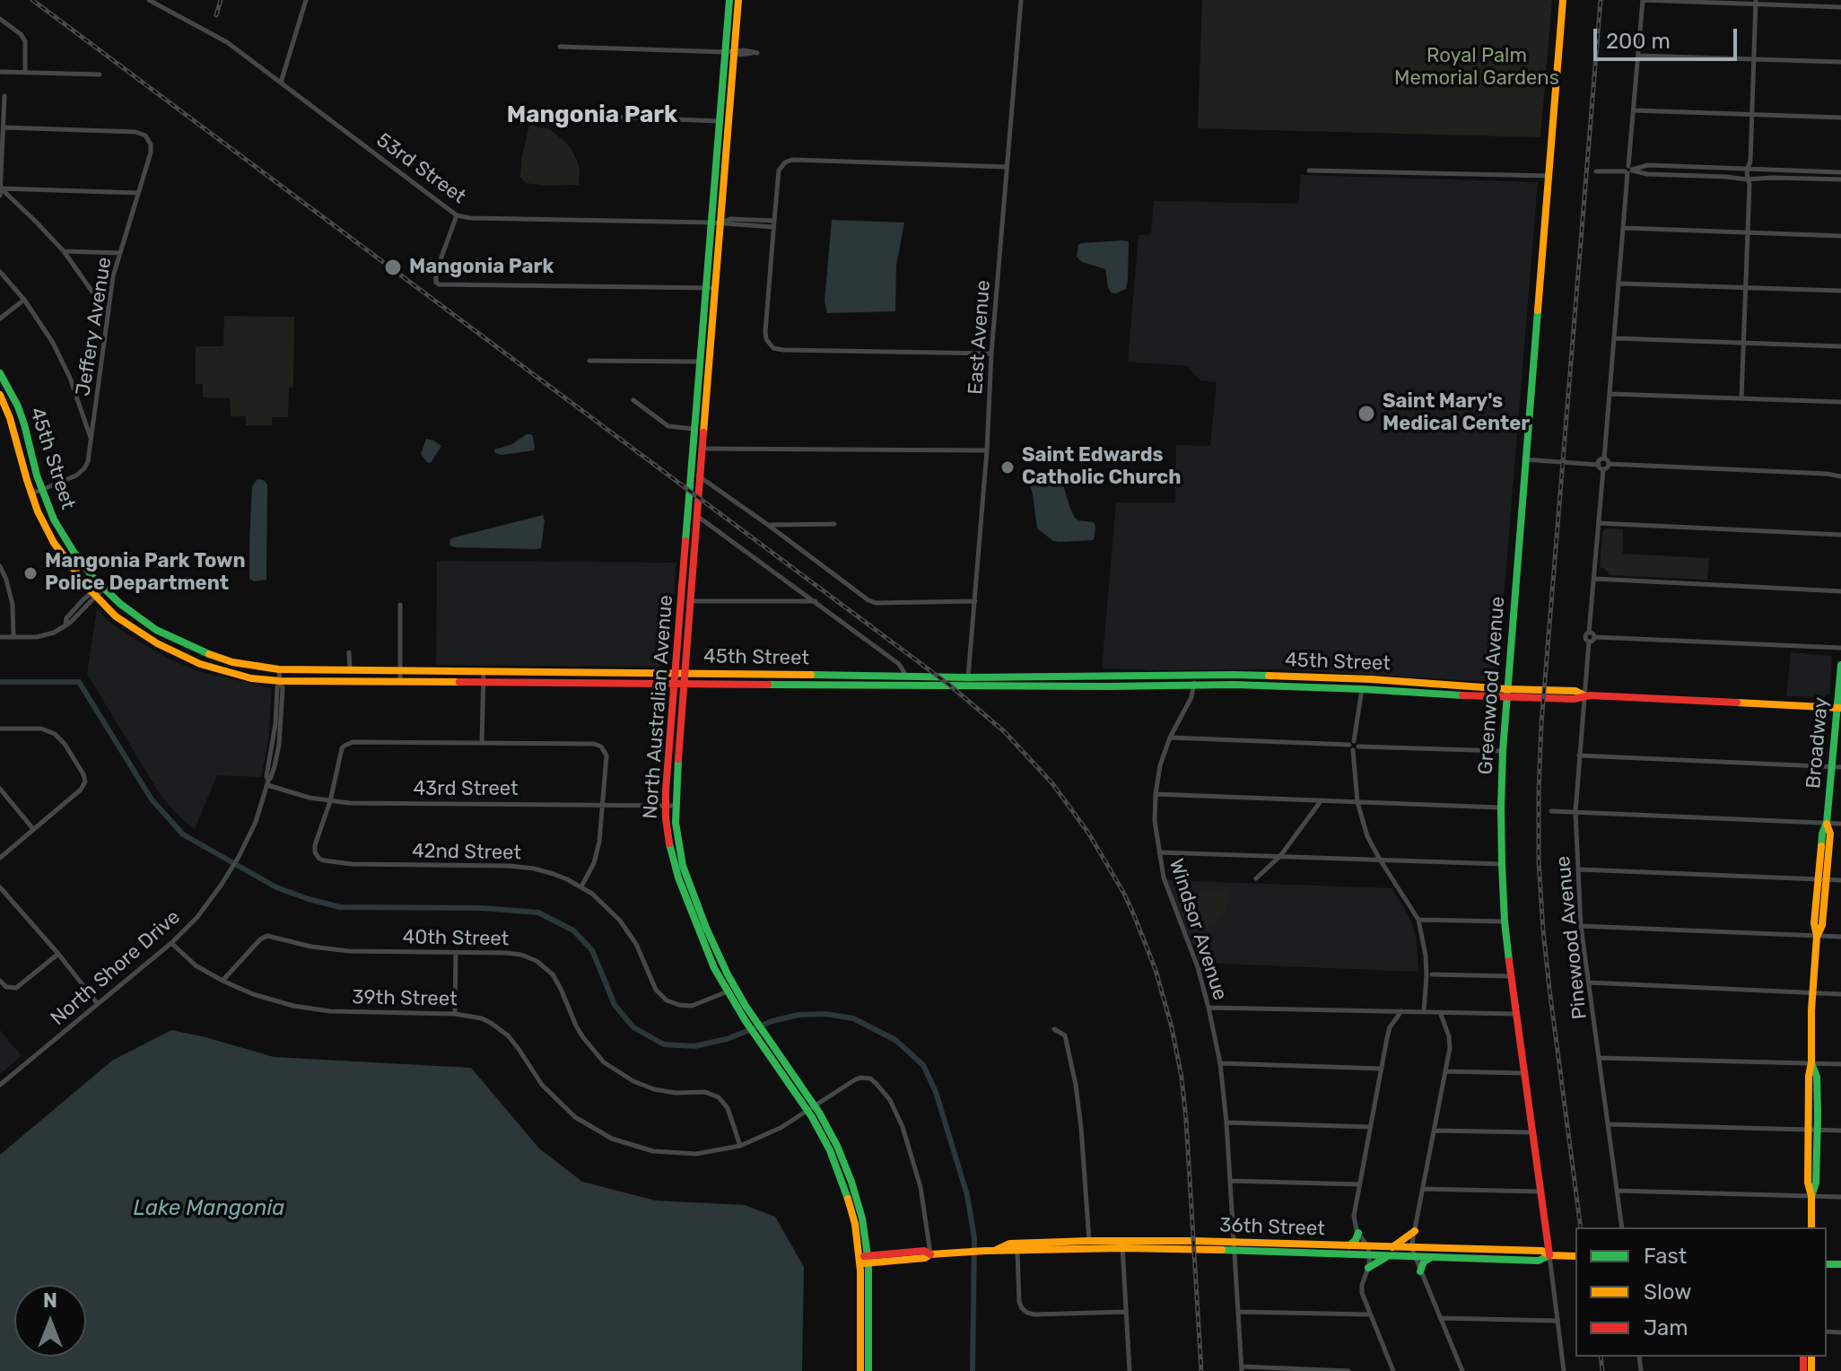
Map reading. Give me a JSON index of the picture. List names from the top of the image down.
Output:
{
  "streets": {
    "main road": [
      "45th Street",
      "Greenwood Avenue",
      "North Australian Avenue",
      "Broadway",
      "36th Street"
    ],
    "street": [
      "53rd Street",
      "Jeffery Avenue",
      "East Avenue",
      "43rd Street",
      "42nd Street",
      "Windsor Avenue",
      "Pinewood Avenue",
      "40th Street",
      "North Shore Drive",
      "39th Street"
    ]
  },
  "crossings": [
    ["53rd Street", "North Australian Avenue"],
    ["Jeffery Avenue", "45th Street"],
    ["East Avenue", "45th Street"],
    ["45th Street", "Greenwood Avenue"],
    ["45th Street", "North Australian Avenue"],
    ["45th Street", "Broadway"],
    ["45th Street", "Windsor Avenue"],
    ["45th Street", "Pinewood Avenue"],
    ["45th Street", "North Shore Drive"],
    ["Greenwood Avenue", "36th Street"],
    ["North Australian Avenue", "43rd Street"],
    ["North Australian Avenue", "42nd Street"],
    ["North Australian Avenue", "39th Street"],
    ["North Australian Avenue", "36th Street"],
    ["43rd Street", "42nd Street"],
    ["43rd Street", "North Shore Drive"],
    ["Windsor Avenue", "36th Street"],
    ["40th Street", "39th Street"],
    ["North Shore Drive", "39th Street"],
    ["39th Street", "36th Street"]
  ],
  "districts": ["Mangonia Park"],
  "water": ["Lake Mangonia"],
  "parks": ["Royal Palm Memorial Gardens"],
  "places": [
    "Mangonia Park",
    "Saint Mary's Medical Center",
    "Saint Edwards Catholic Church",
    "Mangonia Park Town Police Department"
  ],
  "legend": ["Fast", "Slow", "Jam"],
  "scale_bar": "200 m",
  "north": "top"
}
